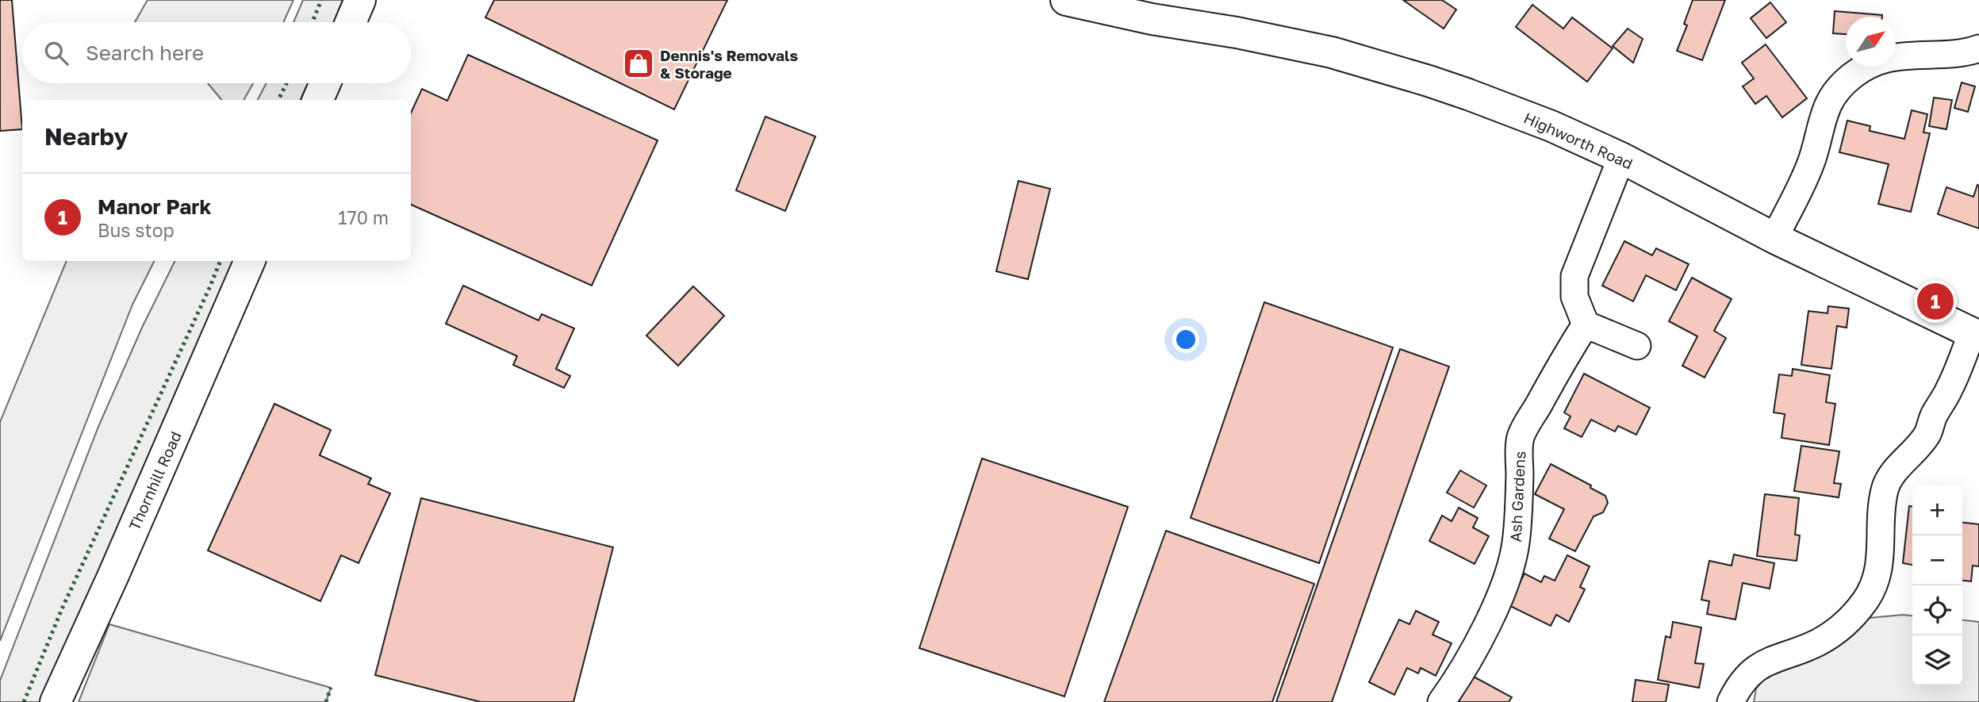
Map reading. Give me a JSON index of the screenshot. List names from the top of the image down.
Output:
{
  "streets": {
    "street": ["Highworth Road", "Thornhill Road", "Ash Gardens"]
  },
  "places": {
    "shop": ["Dennis's Removals & Storage"]
  },
  "north": "top right",
  "page": {
    "search": "Search here",
    "heading": "Nearby",
    "list": [
      {
        "mark": "1",
        "name": "Manor Park",
        "note": "Bus stop",
        "value": "170 m"
      }
    ],
    "pins": "1",
    "map_buttons": ["+", "−"]
  }
}
